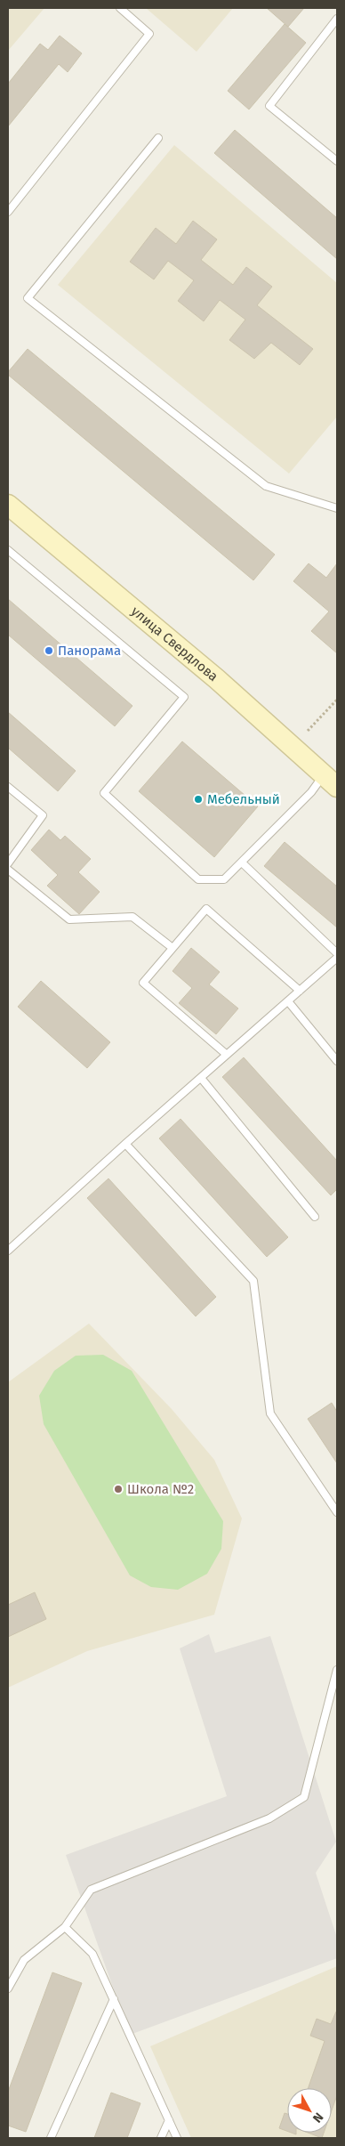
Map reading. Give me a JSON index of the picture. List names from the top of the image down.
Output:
{
  "streets": {
    "main road": ["улица Свердлова"]
  },
  "places": ["Панорама", "Мебельный", "Школа №2"],
  "north": "bottom right"
}
